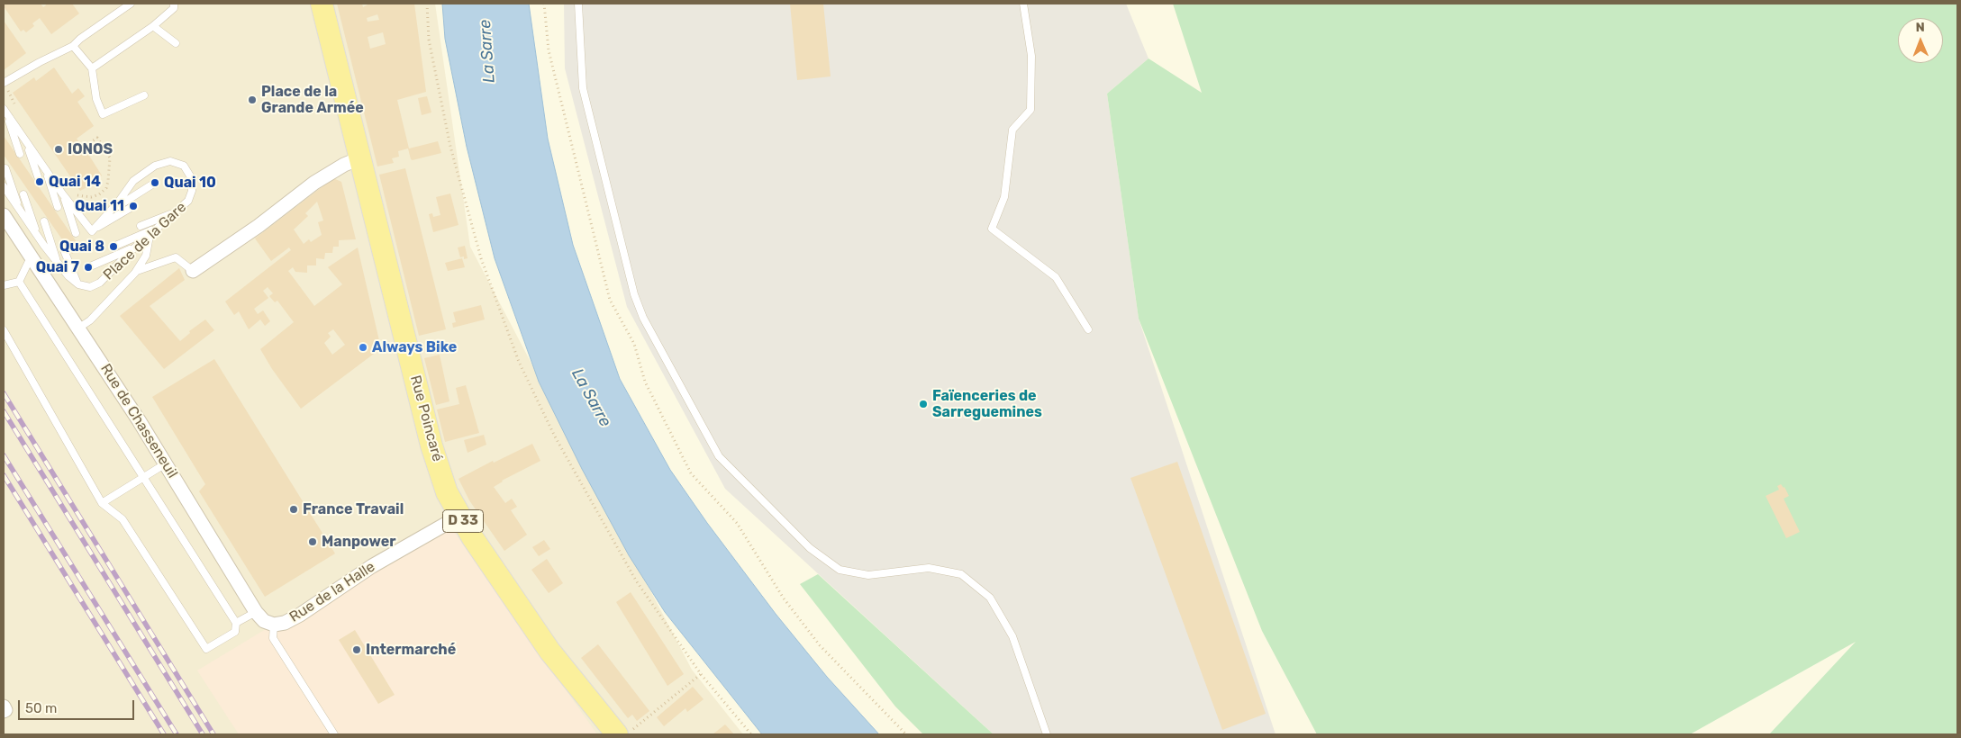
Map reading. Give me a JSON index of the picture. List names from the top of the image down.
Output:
{
  "streets": {
    "main road": ["Rue Poincaré", "D 33"],
    "street": ["Rue de Chasseneuil", "Rue de la Halle"],
    "lane": ["Place de la Gare"]
  },
  "crossings": [
    ["Rue Poincaré", "Rue de la Halle"],
    ["Rue de Chasseneuil", "Rue de la Halle"]
  ],
  "water": ["La Sarre"],
  "places": [
    "Place de la Grande Armée",
    "IONOS",
    "Quai 14",
    "Quai 10",
    "Quai 11",
    "Quai 8",
    "Quai 7",
    "Always Bike",
    "Faïenceries de Sarreguemines",
    "France Travail",
    "Manpower",
    "Intermarché"
  ],
  "scale_bar": "50 m",
  "north": "top"
}
